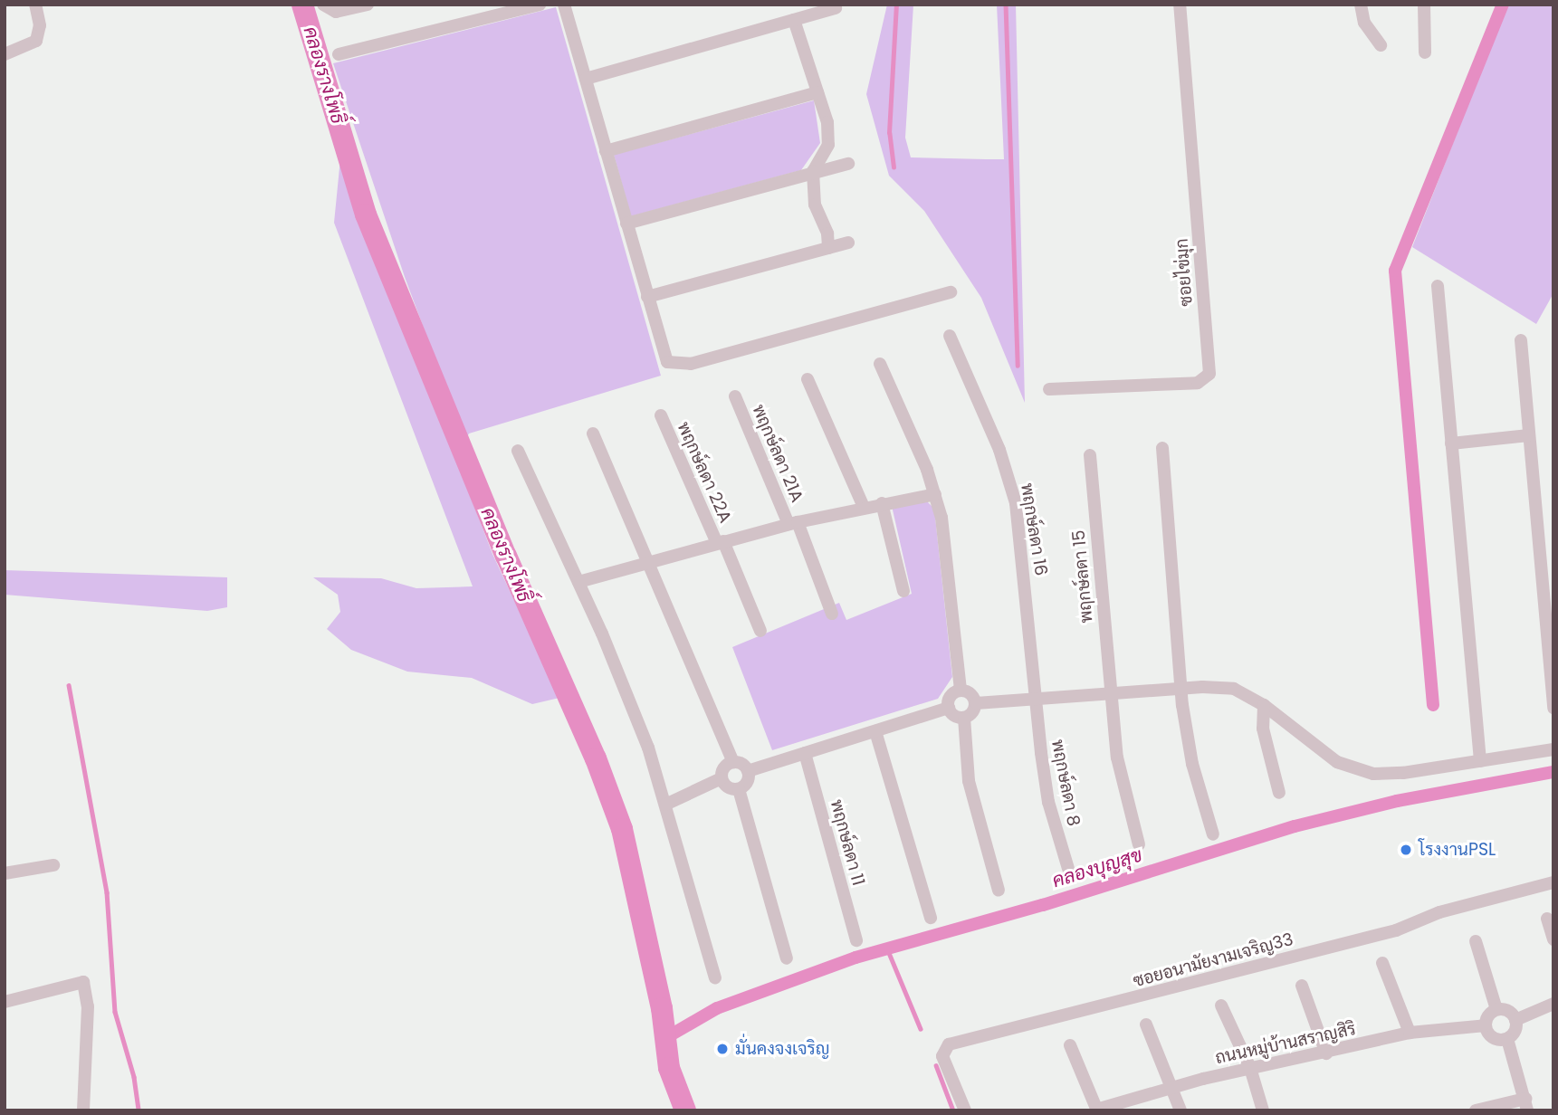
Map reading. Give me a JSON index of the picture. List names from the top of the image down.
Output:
{
  "streets": {
    "street": [
      "ซอยไข่มุก",
      "พฤกษ์ลดา 21A",
      "พฤกษ์ลดา 22A",
      "พฤกษ์ลดา 16",
      "พฤกษ์ลดา 15",
      "พฤกษ์ลดา 8",
      "พฤกษ์ลดา 11",
      "ซอยอนามัยงามเจริญ33",
      "ถนนหมู่บ้านสราญสิริ"
    ]
  },
  "crossings": [
    ["พฤกษ์ลดา 16", "พฤกษ์ลดา 8"]
  ],
  "water": ["คลองรางโพธิ์", "คลองบุญสุข"],
  "places": ["โรงงานPSL", "มั่นคงจงเจริญ"]
}
